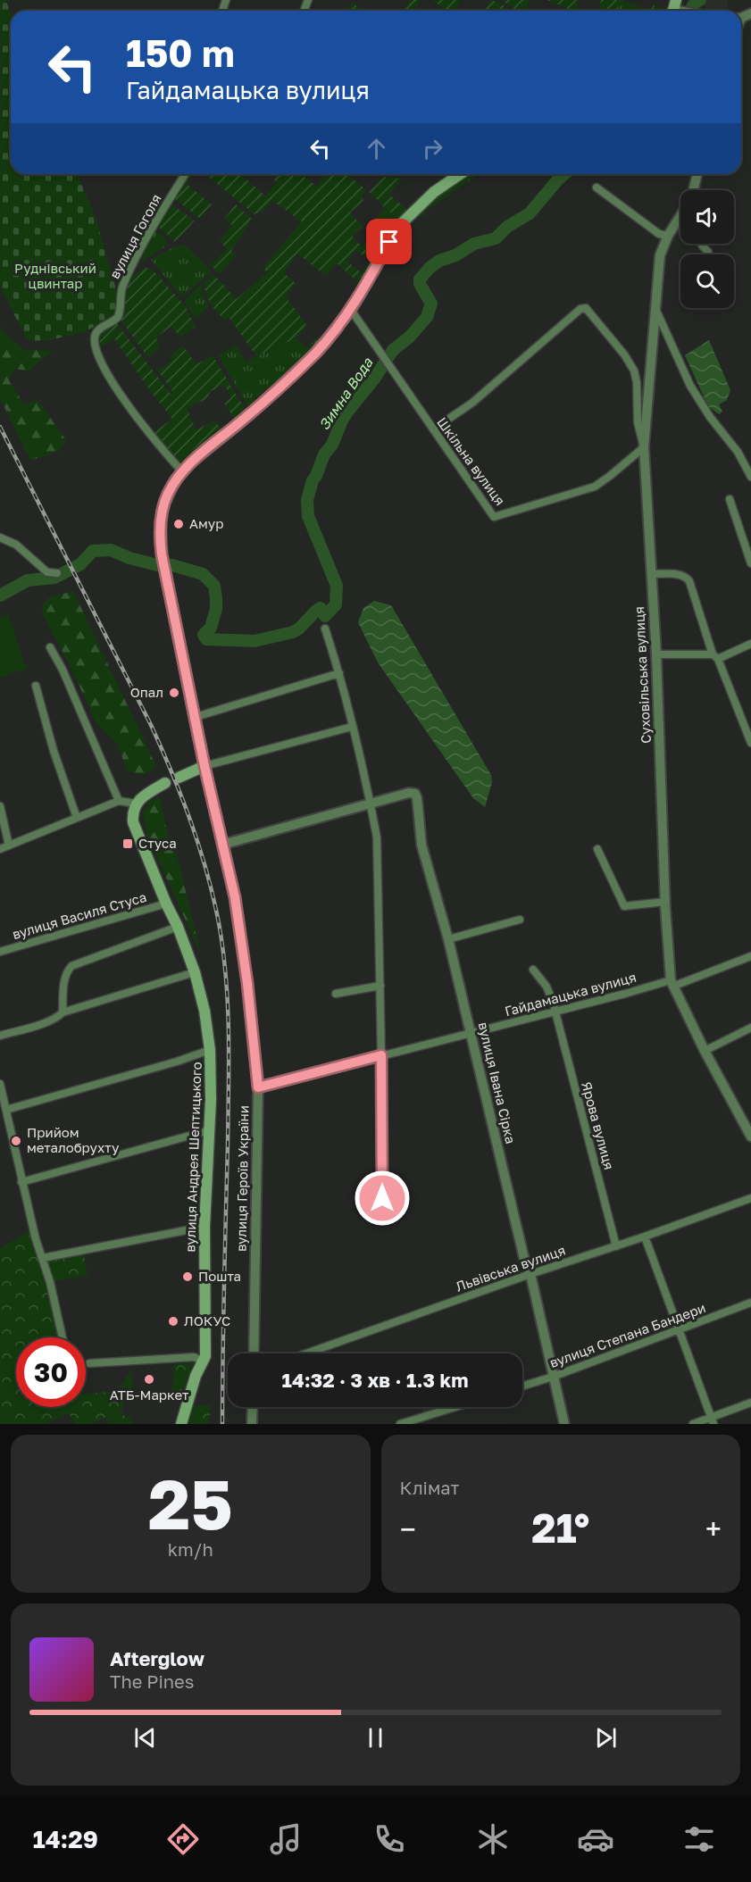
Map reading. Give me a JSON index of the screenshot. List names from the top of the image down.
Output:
{
  "streets": {
    "main road": ["вулиця Андрея Шептицького", "вулиця Героїв України"],
    "street": [
      "вулиця Гоголя",
      "Шкільна вулиця",
      "Суховільська вулиця",
      "вулиця Василя Стуса",
      "Гайдамацька вулиця",
      "вулиця Івана Сірка",
      "Ярова вулиця",
      "Львівська вулиця",
      "вулиця Степана Бандери"
    ]
  },
  "crossings": [
    ["вулиця Гоголя", "вулиця Героїв України"],
    ["Шкільна вулиця", "Суховільська вулиця"],
    ["Шкільна вулиця", "вулиця Героїв України"],
    ["Суховільська вулиця", "Гайдамацька вулиця"],
    ["вулиця Василя Стуса", "вулиця Андрея Шептицького"],
    ["Гайдамацька вулиця", "вулиця Івана Сірка"],
    ["Гайдамацька вулиця", "Ярова вулиця"],
    ["Гайдамацька вулиця", "вулиця Героїв України"],
    ["вулиця Івана Сірка", "Львівська вулиця"],
    ["вулиця Івана Сірка", "вулиця Степана Бандери"],
    ["Ярова вулиця", "Львівська вулиця"]
  ],
  "water": ["Зимна Вода"],
  "parks": ["Руднівський цвинтар"],
  "places": {
    "other": [
      "Амур",
      "Опал",
      "Прийом металобрухту",
      "Пошта",
      "ЛОКУС",
      "АТБ-Маркет"
    ],
    "transit": ["Стуса"]
  },
  "page": {
    "turn": ["150 m", "Гайдамацька вулиця"],
    "limit": "30",
    "trip": "14:32 · 3 хв · 1.3 km",
    "tile": [
      ["25", "km/h"],
      "Клімат"
    ],
    "heat": ["−", "21°", "+"],
    "song": ["Afterglow", "The Pines"],
    "tabs": "14:29"
  }
}
